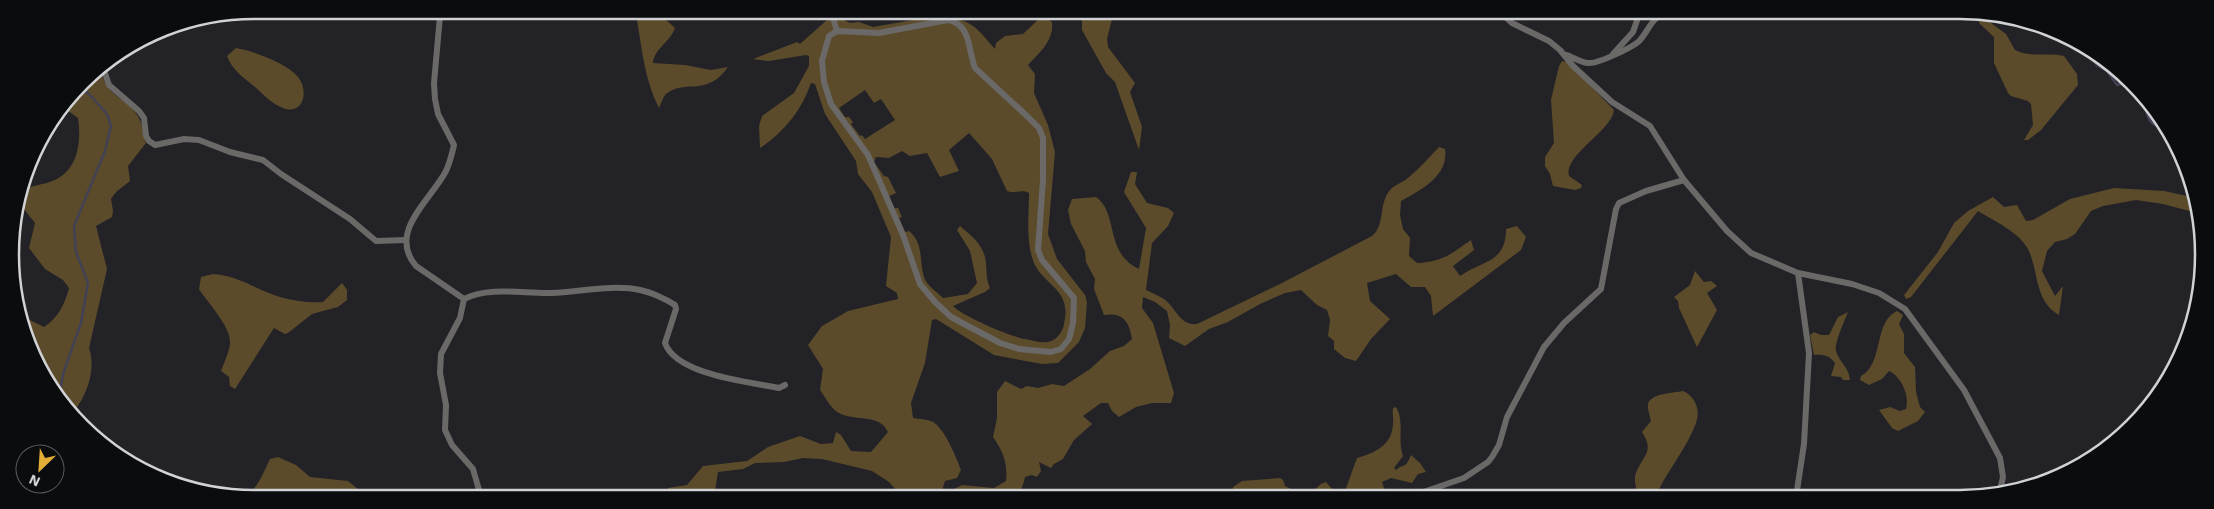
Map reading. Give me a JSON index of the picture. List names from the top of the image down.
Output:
{
  "north": "bottom left"
}
